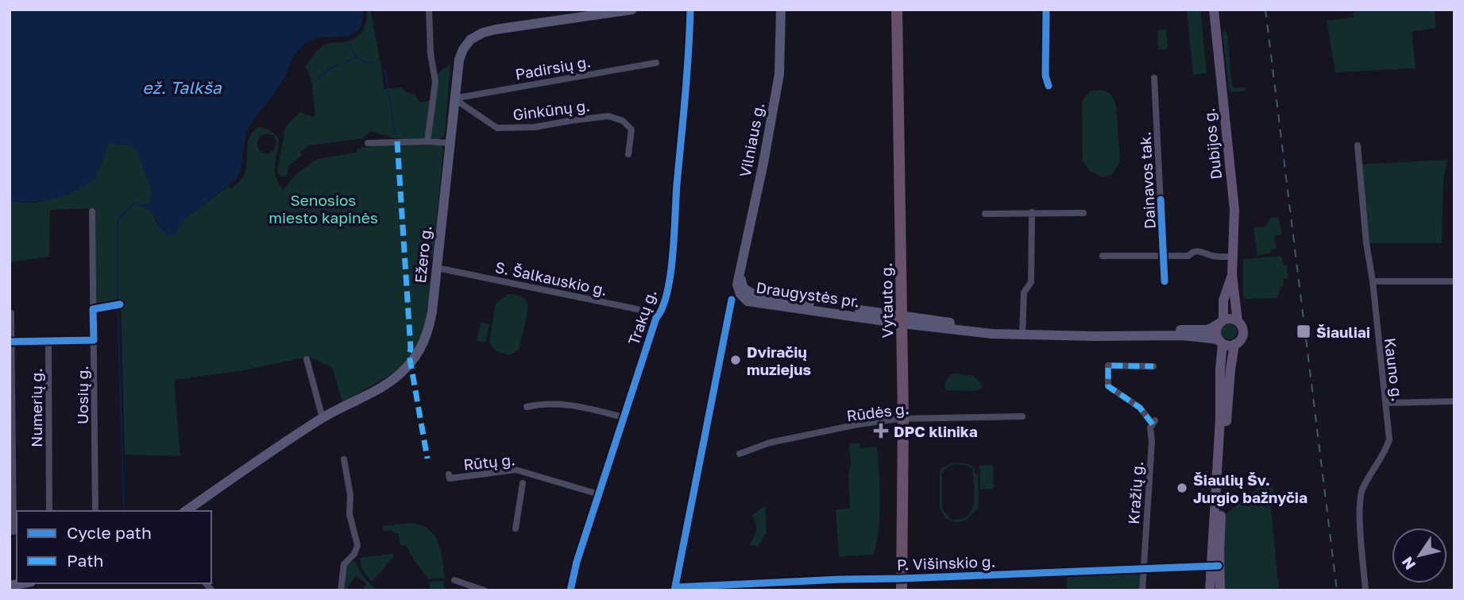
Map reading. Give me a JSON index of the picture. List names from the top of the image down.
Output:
{
  "streets": {
    "highway": ["Vytauto g."],
    "main road": [
      "Vilniaus g.",
      "Dubijos g.",
      "Ežero g.",
      "Draugystės pr."
    ],
    "street": [
      "Padirsių g.",
      "Ginkūnų g.",
      "Dainavos tak.",
      "S. Šalkauskio g.",
      "Trakų g.",
      "Kauno g.",
      "Uosių g.",
      "Numerių g.",
      "Rūdės g.",
      "Rūtų g.",
      "Kražių g.",
      "P. Višinskio g."
    ]
  },
  "crossings": [
    ["Padirsių g.", "Ginkūnų g."],
    ["Padirsių g.", "Ežero g."],
    ["Ginkūnų g.", "Ežero g."],
    ["Vilniaus g.", "Draugystės pr."],
    ["Dubijos g.", "Draugystės pr."],
    ["Ežero g.", "S. Šalkauskio g."],
    ["S. Šalkauskio g.", "Trakų g."],
    ["Draugystės pr.", "Vytauto g."],
    ["Vytauto g.", "Rūdės g."],
    ["Vytauto g.", "P. Višinskio g."],
    ["Trakų g.", "Rūtų g."],
    ["Kražių g.", "P. Višinskio g."]
  ],
  "water": ["ež. Talkša"],
  "parks": ["Senosios miesto kapinės"],
  "places": {
    "transit": ["Šiauliai"],
    "other": ["Dviračių muziejus", "Šiaulių Šv. Jurgio bažnyčia"],
    "health": ["DPC klinika"]
  },
  "legend": ["Cycle path", "Path"],
  "north": "bottom left"
}
